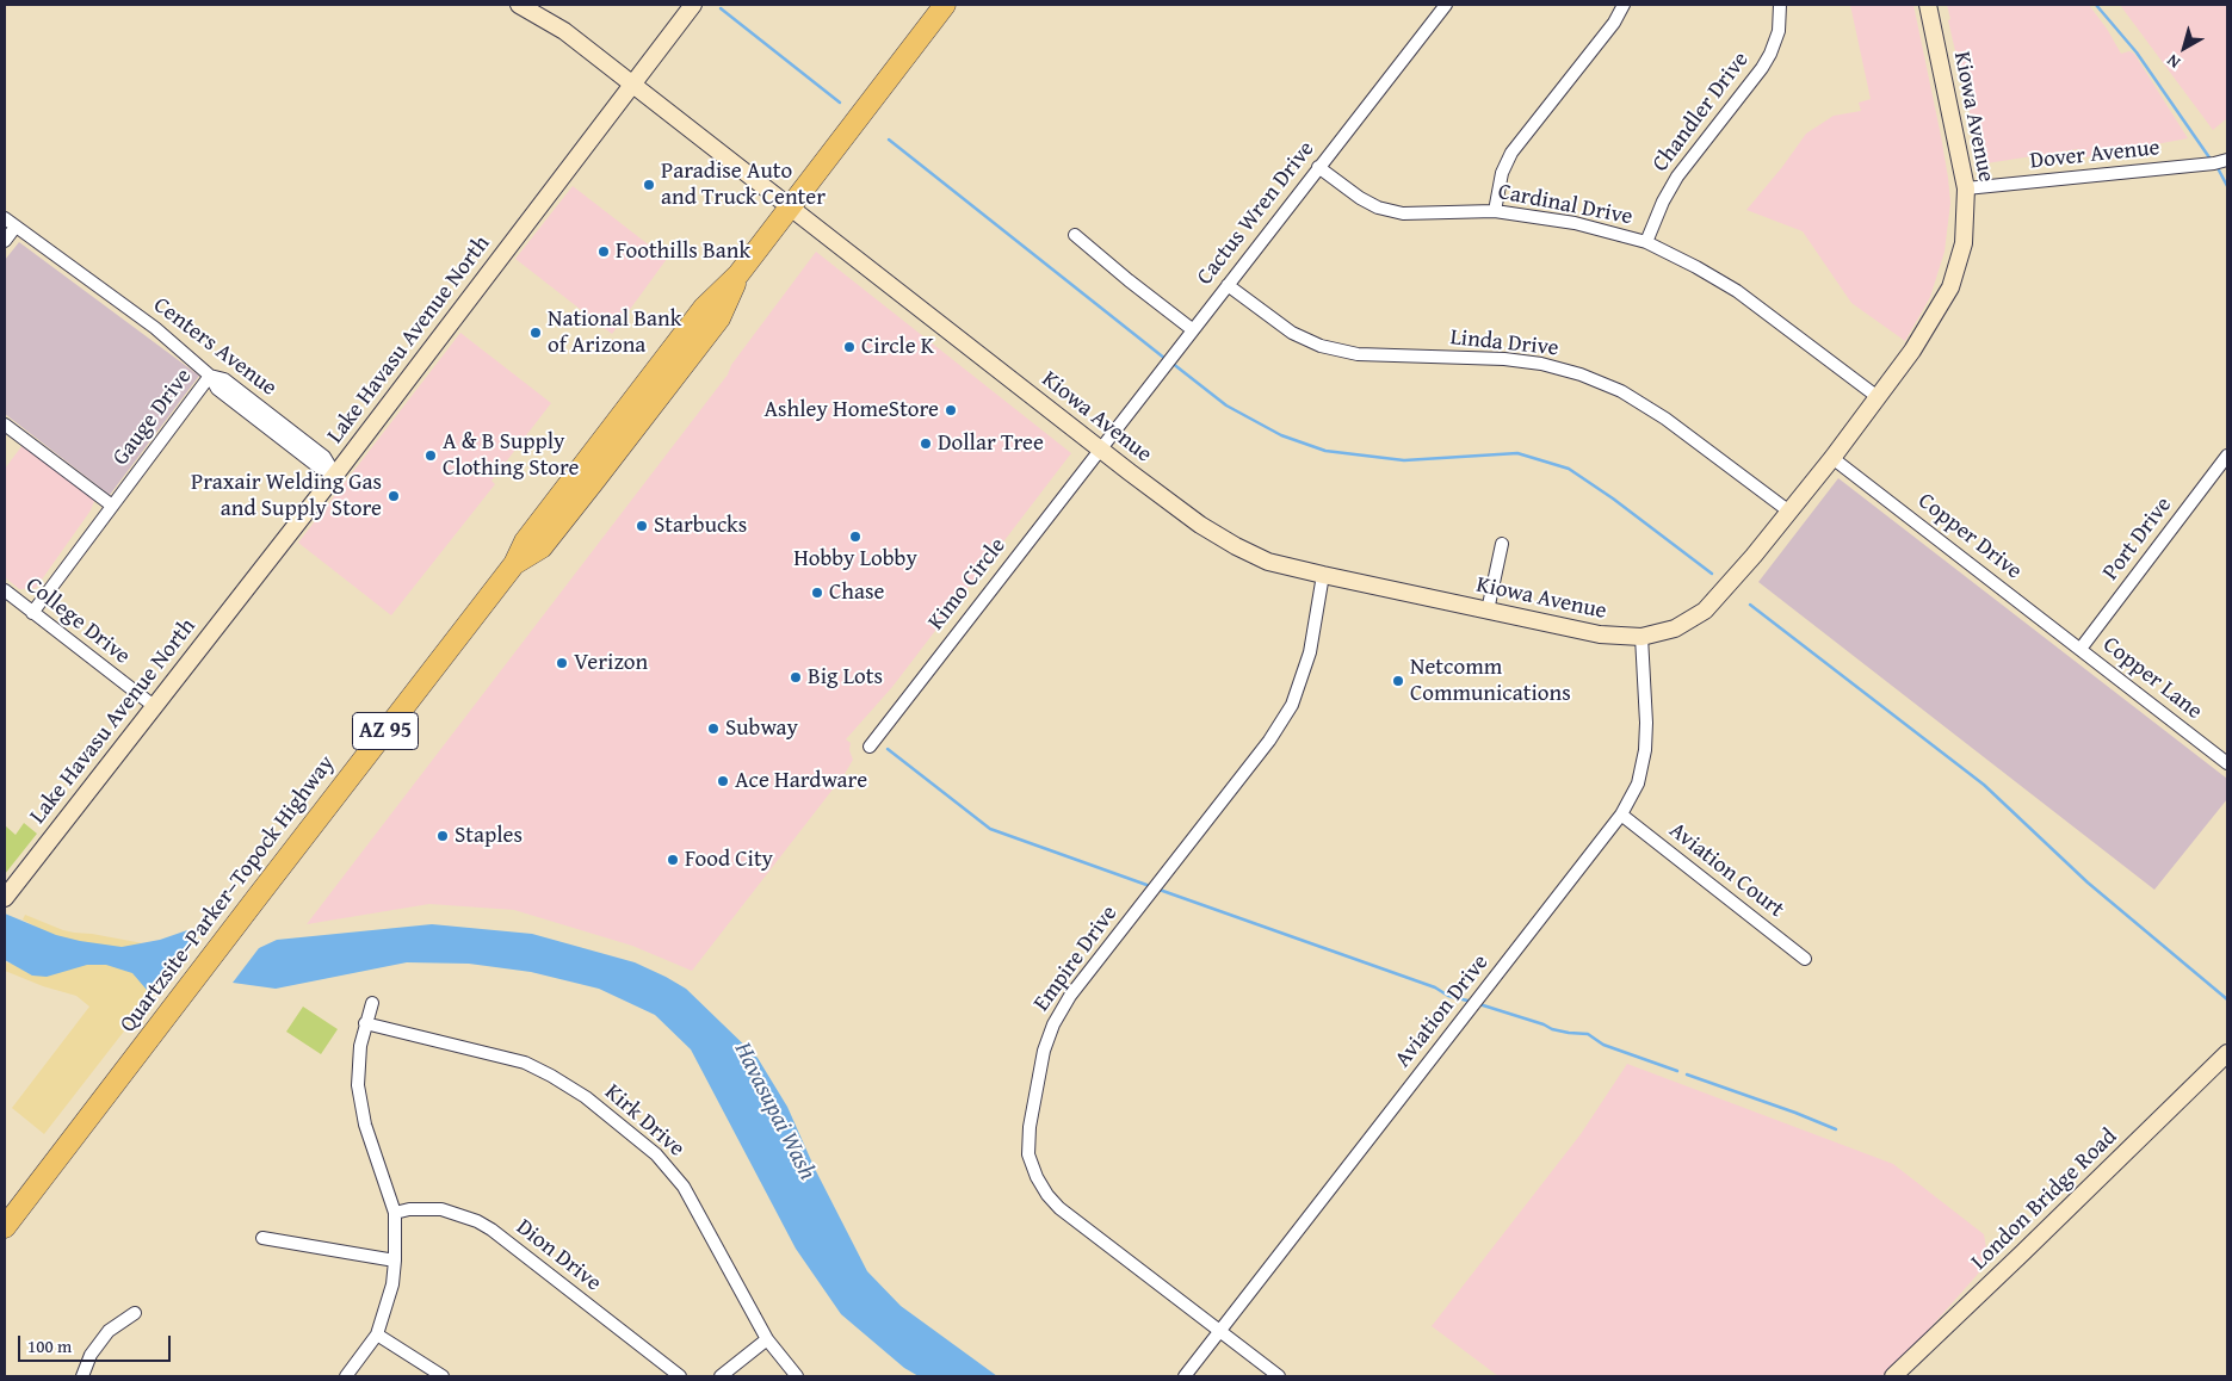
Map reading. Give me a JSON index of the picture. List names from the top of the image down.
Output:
{
  "streets": {
    "highway": ["AZ 95", "Quartzsite–Parker–Topock Highway"],
    "street": [
      "Chandler Drive",
      "Kiowa Avenue",
      "Dover Avenue",
      "Cardinal Drive",
      "Cactus Wren Drive",
      "Lake Havasu Avenue North",
      "Linda Drive",
      "Centers Avenue",
      "Gauge Drive",
      "Copper Drive",
      "Port Drive",
      "Kimo Circle",
      "College Drive",
      "Copper Lane",
      "Aviation Court",
      "Empire Drive",
      "Aviation Drive",
      "Kirk Drive",
      "London Bridge Road",
      "Dion Drive"
    ]
  },
  "crossings": [
    ["Chandler Drive", "Cardinal Drive"],
    ["Kiowa Avenue", "Dover Avenue"],
    ["Kiowa Avenue", "Cardinal Drive"],
    ["Kiowa Avenue", "Cactus Wren Drive"],
    ["Kiowa Avenue", "Lake Havasu Avenue North"],
    ["Kiowa Avenue", "Linda Drive"],
    ["Kiowa Avenue", "Copper Drive"],
    ["Kiowa Avenue", "Kimo Circle"],
    ["Kiowa Avenue", "Quartzsite–Parker–Topock Highway"],
    ["Kiowa Avenue", "Empire Drive"],
    ["Kiowa Avenue", "Aviation Drive"],
    ["Cardinal Drive", "Cactus Wren Drive"],
    ["Cactus Wren Drive", "Linda Drive"],
    ["Cactus Wren Drive", "Kimo Circle"],
    ["Lake Havasu Avenue North", "Centers Avenue"],
    ["Lake Havasu Avenue North", "College Drive"],
    ["Centers Avenue", "Gauge Drive"],
    ["Gauge Drive", "College Drive"],
    ["Copper Drive", "Port Drive"],
    ["Copper Drive", "Copper Lane"],
    ["Port Drive", "Copper Lane"],
    ["Aviation Court", "Aviation Drive"],
    ["Empire Drive", "Aviation Drive"]
  ],
  "water": ["Havasupai Wash"],
  "places": [
    "Paradise Auto and Truck Center",
    "Foothills Bank",
    "National Bank of Arizona",
    "Circle K",
    "Ashley HomeStore",
    "Dollar Tree",
    "A & B Supply Clothing Store",
    "Praxair Welding Gas and Supply Store",
    "Starbucks",
    "Hobby Lobby",
    "Chase",
    "Verizon",
    "Big Lots",
    "Netcomm Communications",
    "Subway",
    "Ace Hardware",
    "Staples",
    "Food City"
  ],
  "scale_bar": "100 m",
  "north": "bottom left"
}
